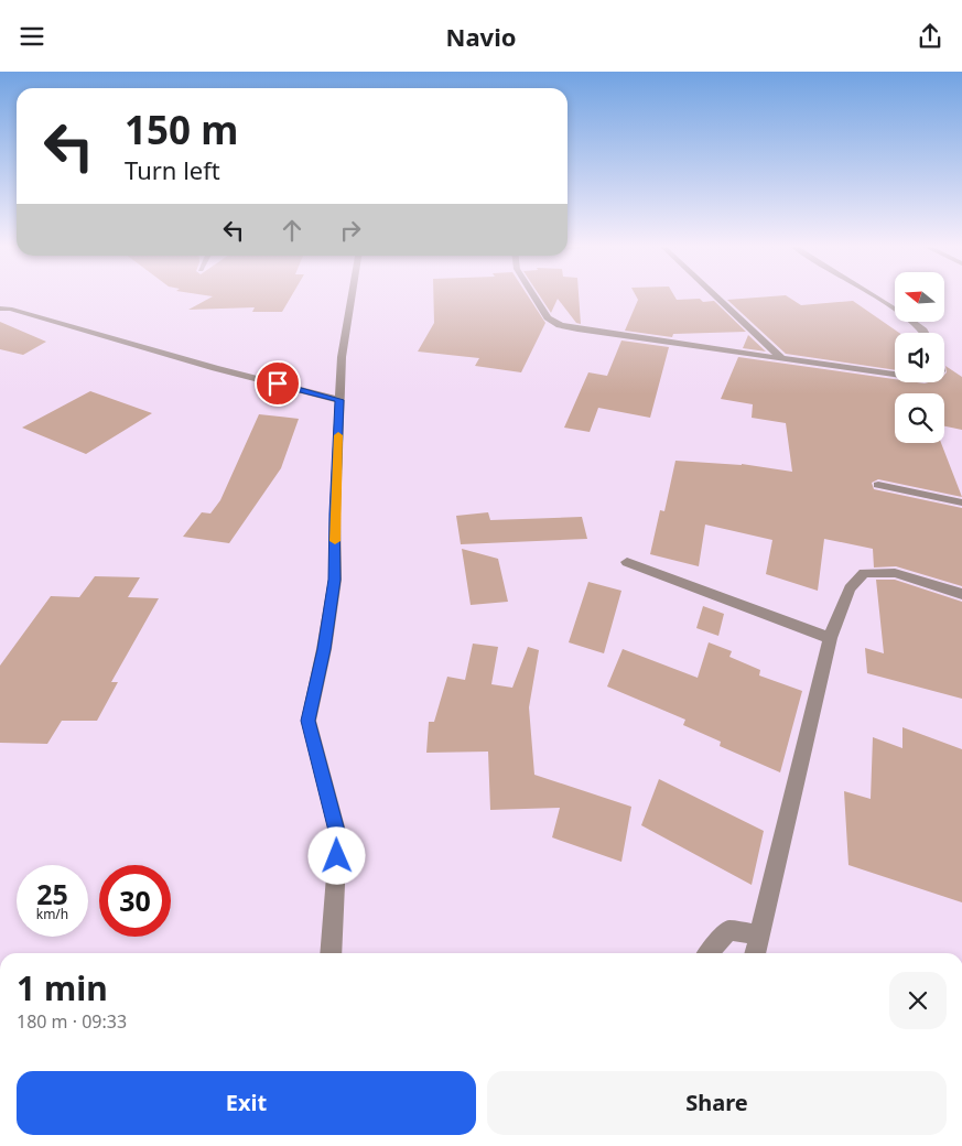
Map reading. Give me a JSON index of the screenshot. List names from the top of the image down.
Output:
{
  "north": "left",
  "page": {
    "header": "Navio",
    "turn": ["150 m", "Turn left"],
    "speed": "25 km/h",
    "limit": "30",
    "heading": ["1 min", "180 m · 09:33"],
    "buttons": ["Exit", "Share"]
  }
}
